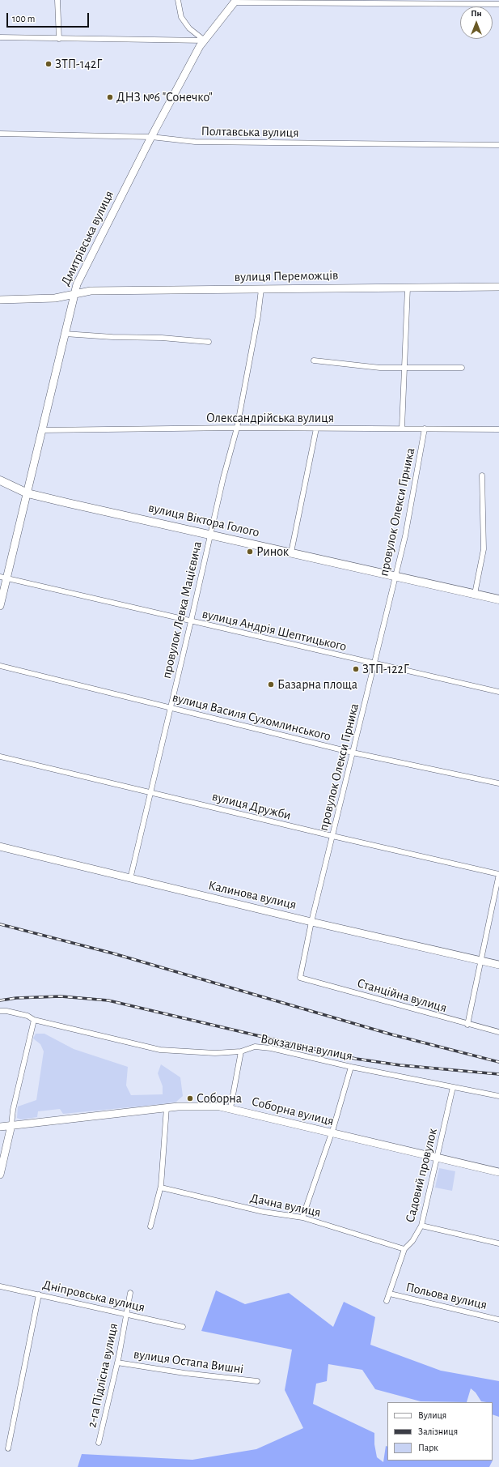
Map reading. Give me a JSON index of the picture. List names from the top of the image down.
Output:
{
  "streets": {
    "main road": ["вулиця Віктора Голого"],
    "street": [
      "Полтавська вулиця",
      "Дмитрівська вулиця",
      "вулиця Переможців",
      "Олександрійська вулиця",
      "провулок Олекси Гірника",
      "провулок Левка Мацієвича",
      "вулиця Андрія Шептицького",
      "вулиця Василя Сухомлинського",
      "вулиця Дружби",
      "Калинова вулиця",
      "Станційна вулиця",
      "Вокзальна вулиця",
      "Соборна вулиця",
      "Садовий провулок",
      "Дачна вулиця",
      "Дніпровська вулиця",
      "Польова вулиця",
      "вулиця Остапа Вишні",
      "2-га Підлісна вулиця"
    ]
  },
  "crossings": [
    ["Полтавська вулиця", "Дмитрівська вулиця"],
    ["Дмитрівська вулиця", "вулиця Переможців"],
    ["Дмитрівська вулиця", "Олександрійська вулиця"],
    ["Дмитрівська вулиця", "вулиця Віктора Голого"],
    ["Дмитрівська вулиця", "вулиця Андрія Шептицького"],
    ["вулиця Переможців", "провулок Олекси Гірника"],
    ["вулиця Переможців", "провулок Левка Мацієвича"],
    ["Олександрійська вулиця", "провулок Олекси Гірника"],
    ["Олександрійська вулиця", "провулок Левка Мацієвича"],
    ["провулок Олекси Гірника", "вулиця Віктора Голого"],
    ["провулок Олекси Гірника", "вулиця Андрія Шептицького"],
    ["провулок Олекси Гірника", "вулиця Василя Сухомлинського"],
    ["провулок Олекси Гірника", "вулиця Дружби"],
    ["провулок Олекси Гірника", "Калинова вулиця"],
    ["провулок Олекси Гірника", "Станційна вулиця"],
    ["вулиця Віктора Голого", "провулок Левка Мацієвича"],
    ["провулок Левка Мацієвича", "вулиця Андрія Шептицького"],
    ["провулок Левка Мацієвича", "вулиця Василя Сухомлинського"],
    ["провулок Левка Мацієвича", "вулиця Дружби"],
    ["провулок Левка Мацієвича", "Калинова вулиця"],
    ["Вокзальна вулиця", "Садовий провулок"],
    ["Соборна вулиця", "Садовий провулок"],
    ["Садовий провулок", "Дачна вулиця"],
    ["Садовий провулок", "Польова вулиця"],
    ["Дніпровська вулиця", "2-га Підлісна вулиця"],
    ["вулиця Остапа Вишні", "2-га Підлісна вулиця"]
  ],
  "places": [
    "ЗТП-142Г",
    "ДНЗ №6 \"Сонечко\"",
    "Ринок",
    "ЗТП-122Г",
    "Базарна площа",
    "Соборна"
  ],
  "legend": ["Вулиця", "Залізниця", "Парк"],
  "scale_bar": "100 m",
  "north": "top"
}
